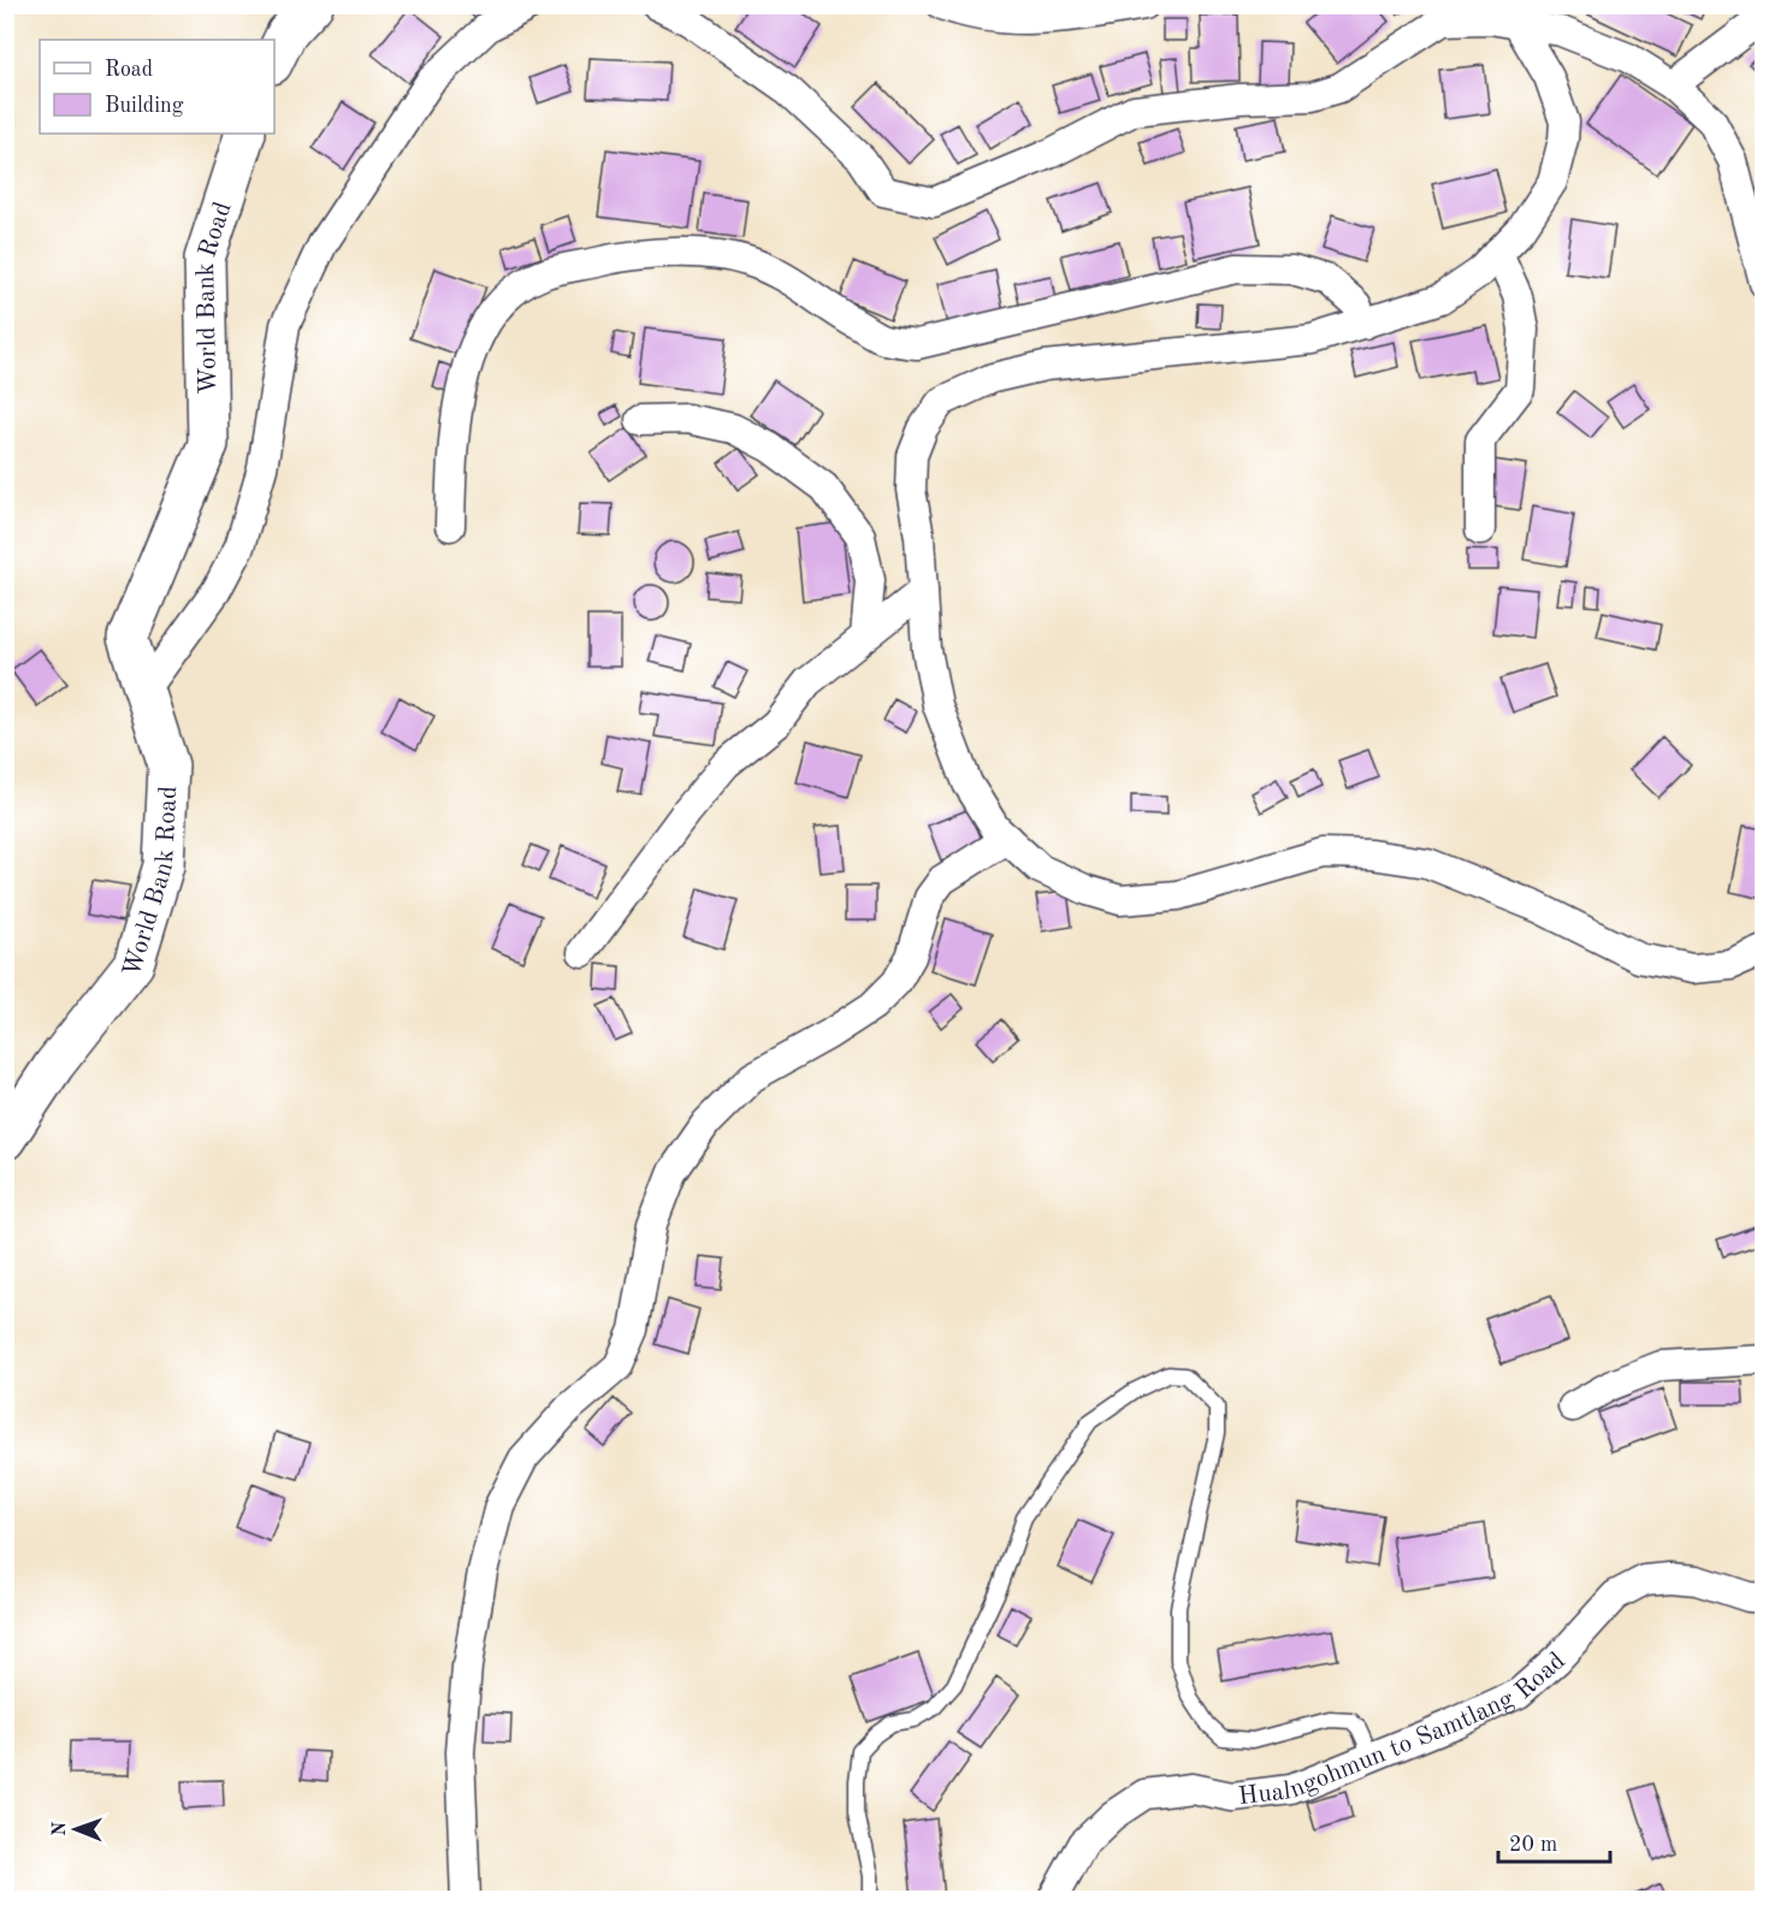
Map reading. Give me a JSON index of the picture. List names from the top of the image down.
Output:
{
  "streets": {
    "main road": ["World Bank Road"],
    "street": ["Hualngohmun to Samtlang Road"]
  },
  "legend": ["Road", "Building"],
  "scale_bar": "20 m",
  "north": "left"
}
